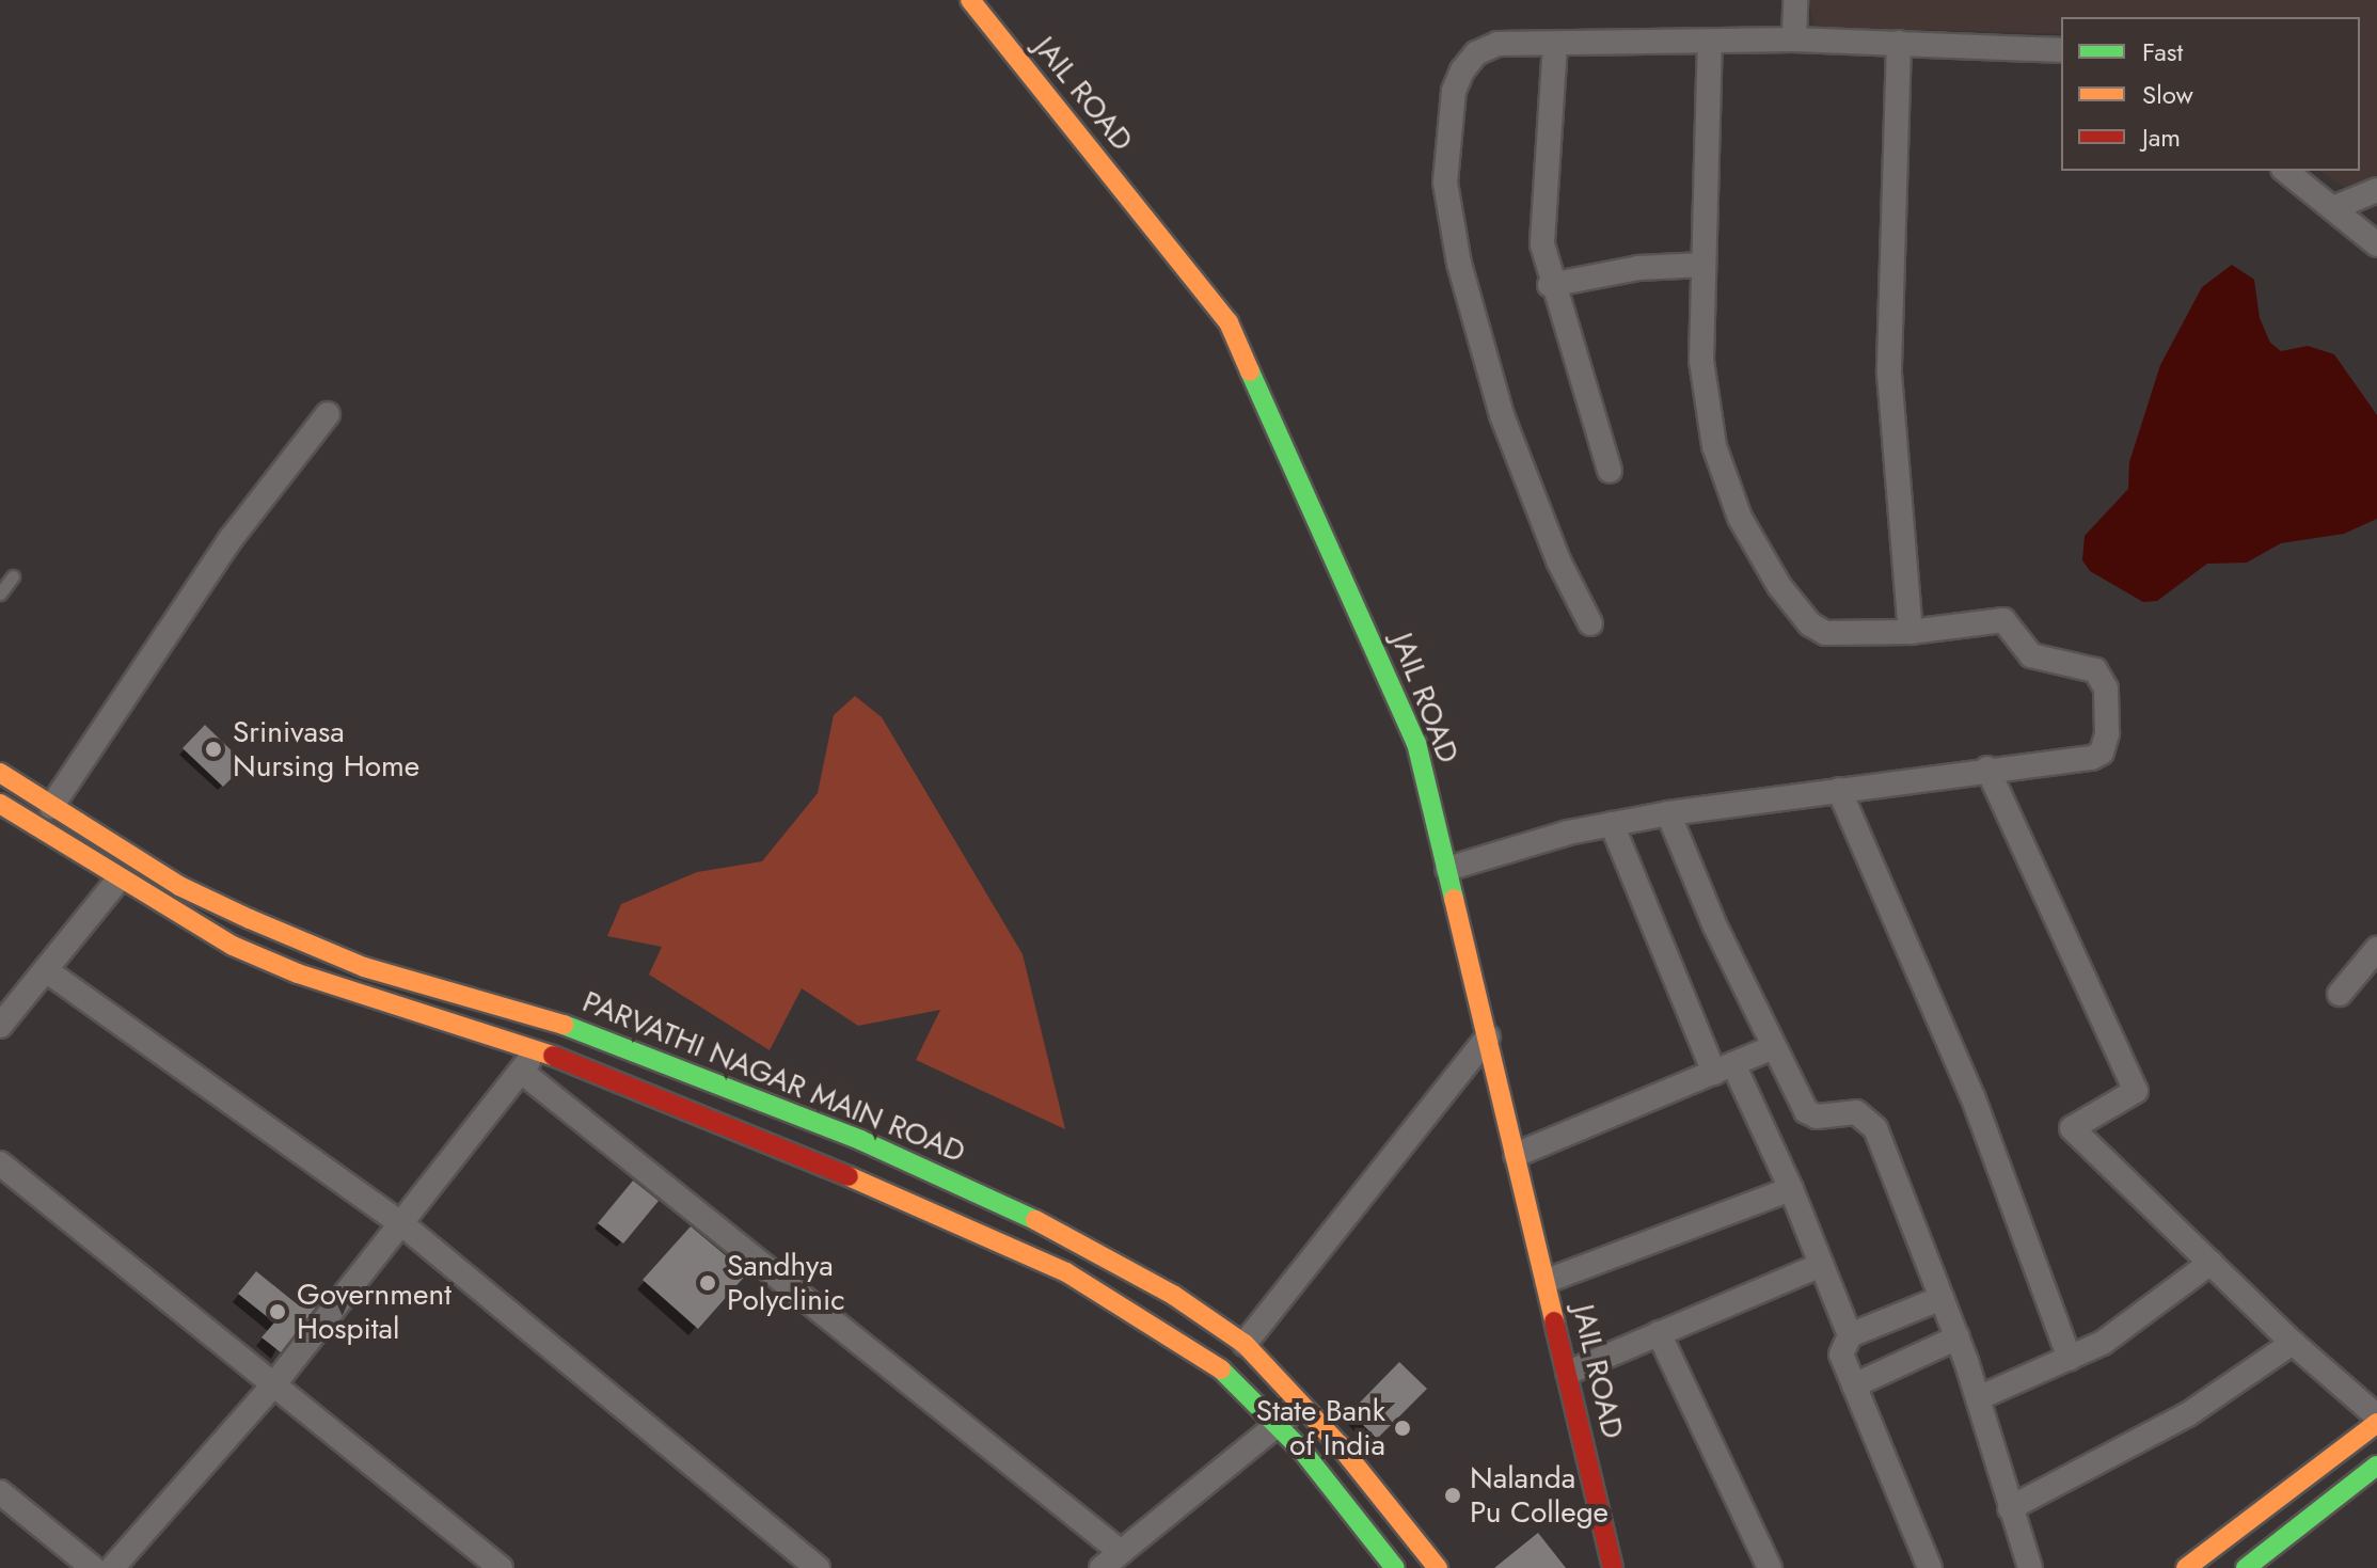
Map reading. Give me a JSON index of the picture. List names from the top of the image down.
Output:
{
  "streets": {
    "main road": ["JAIL ROAD", "PARVATHI NAGAR MAIN ROAD"]
  },
  "places": [
    "Srinivasa Nursing Home",
    "Sandhya Polyclinic",
    "Government Hospital",
    "State Bank of India",
    "Nalanda Pu College"
  ],
  "legend": ["Fast", "Slow", "Jam"]
}
